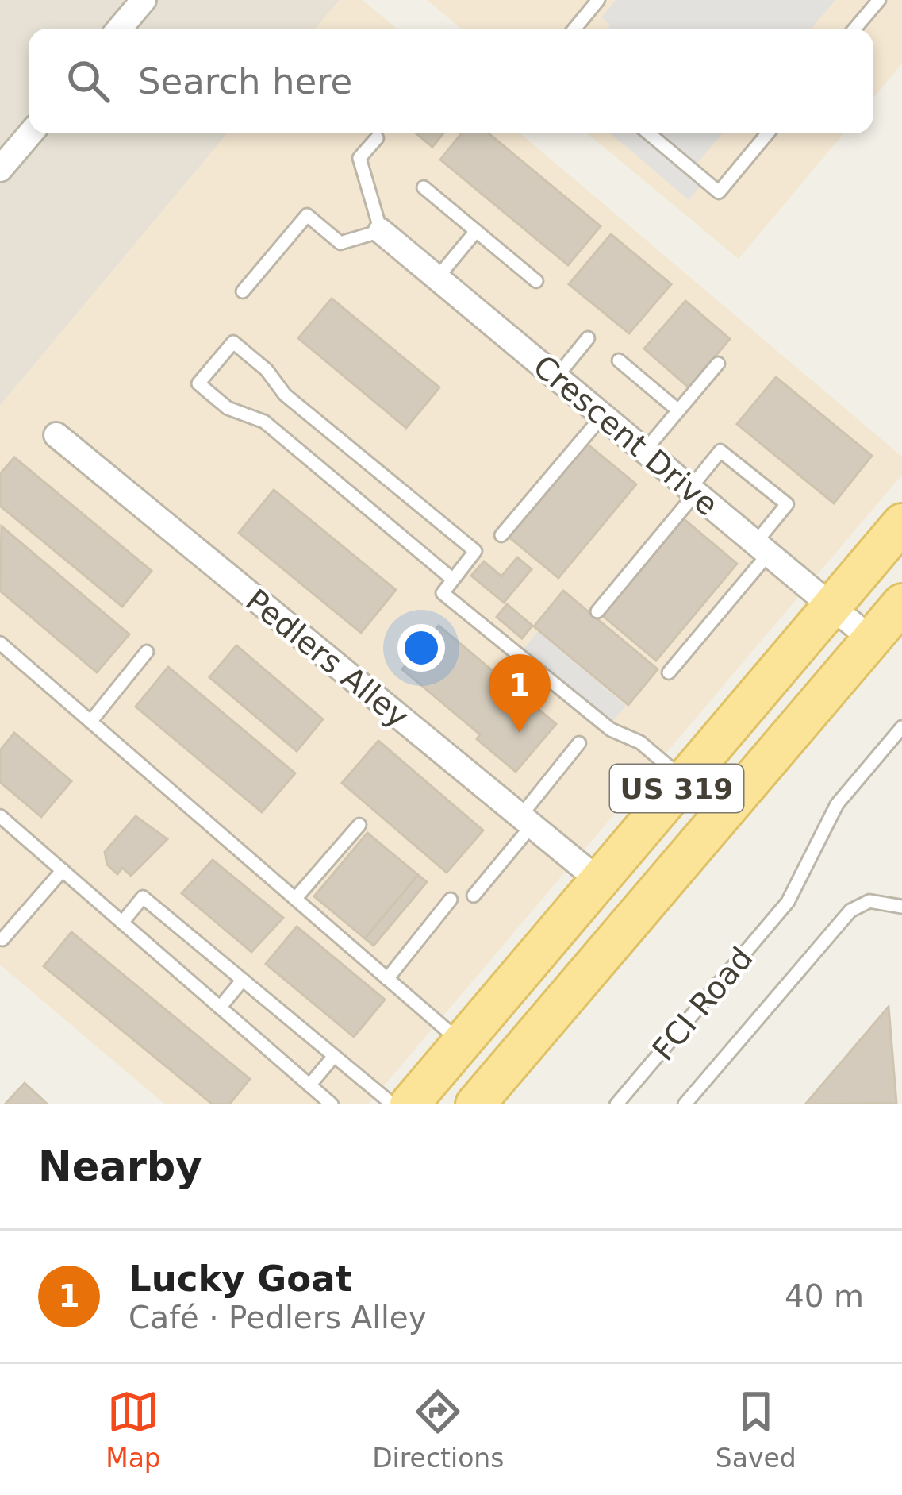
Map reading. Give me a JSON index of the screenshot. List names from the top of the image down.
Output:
{
  "streets": {
    "main road": ["US 319"],
    "street": ["Crescent Drive", "Pedlers Alley"],
    "lane": ["FCI Road"]
  },
  "crossings": [
    ["Crescent Drive", "US 319"],
    ["Pedlers Alley", "US 319"]
  ],
  "page": {
    "search": "Search here",
    "pins": "1",
    "heading": "Nearby",
    "list": [
      {
        "mark": "1",
        "name": "Lucky Goat",
        "note": "Café · Pedlers Alley",
        "value": "40 m"
      }
    ],
    "nav": ["Map", "Directions", "Saved"]
  }
}
